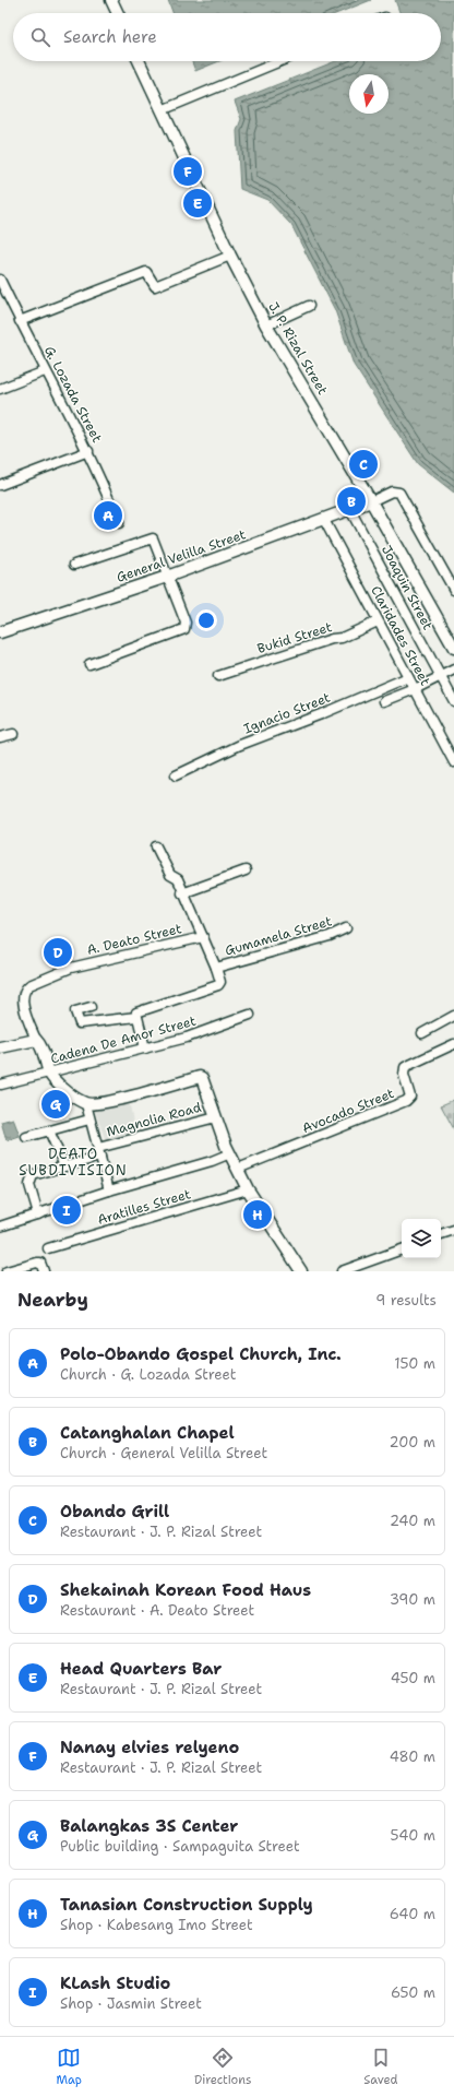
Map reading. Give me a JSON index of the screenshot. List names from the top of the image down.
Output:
{
  "streets": {
    "main road": ["J. P. Rizal Street", "General Velilla Street"],
    "street": [
      "G. Lozada Street",
      "Joaquin Street",
      "Claridades Street",
      "Bukid Street",
      "Ignacio Street",
      "Gumamela Street",
      "A. Deato Street",
      "Cadena De Amor Street",
      "Avocado Street",
      "Magnolia Road",
      "Aratilles Street"
    ]
  },
  "crossings": [
    ["J. P. Rizal Street", "General Velilla Street"],
    ["General Velilla Street", "Joaquin Street"],
    ["General Velilla Street", "Claridades Street"],
    ["Claridades Street", "Bukid Street"],
    ["Claridades Street", "Ignacio Street"]
  ],
  "districts": ["DEATO SUBDIVISION"],
  "north": "bottom",
  "page": {
    "search": "Search here",
    "pins": [
      "F",
      "E",
      "C",
      "B",
      "A",
      "D",
      "G",
      "I",
      "H"
    ],
    "heading": ["Nearby", "9 results"],
    "list": [
      {
        "mark": "A",
        "name": "Polo-Obando Gospel Church, Inc.",
        "note": "Church · G. Lozada Street",
        "value": "150 m"
      },
      {
        "mark": "B",
        "name": "Catanghalan Chapel",
        "note": "Church · General Velilla Street",
        "value": "200 m"
      },
      {
        "mark": "C",
        "name": "Obando Grill",
        "note": "Restaurant · J. P. Rizal Street",
        "value": "240 m"
      },
      {
        "mark": "D",
        "name": "Shekainah Korean Food Haus",
        "note": "Restaurant · A. Deato Street",
        "value": "390 m"
      },
      {
        "mark": "E",
        "name": "Head Quarters Bar",
        "note": "Restaurant · J. P. Rizal Street",
        "value": "450 m"
      },
      {
        "mark": "F",
        "name": "Nanay elvies relyeno",
        "note": "Restaurant · J. P. Rizal Street",
        "value": "480 m"
      },
      {
        "mark": "G",
        "name": "Balangkas 3S Center",
        "note": "Public building · Sampaguita Street",
        "value": "540 m"
      },
      {
        "mark": "H",
        "name": "Tanasian Construction Supply",
        "note": "Shop · Kabesang Imo Street",
        "value": "640 m"
      },
      {
        "mark": "I",
        "name": "KLash Studio",
        "note": "Shop · Jasmin Street",
        "value": "650 m"
      }
    ],
    "nav": ["Map", "Directions", "Saved"]
  }
}
